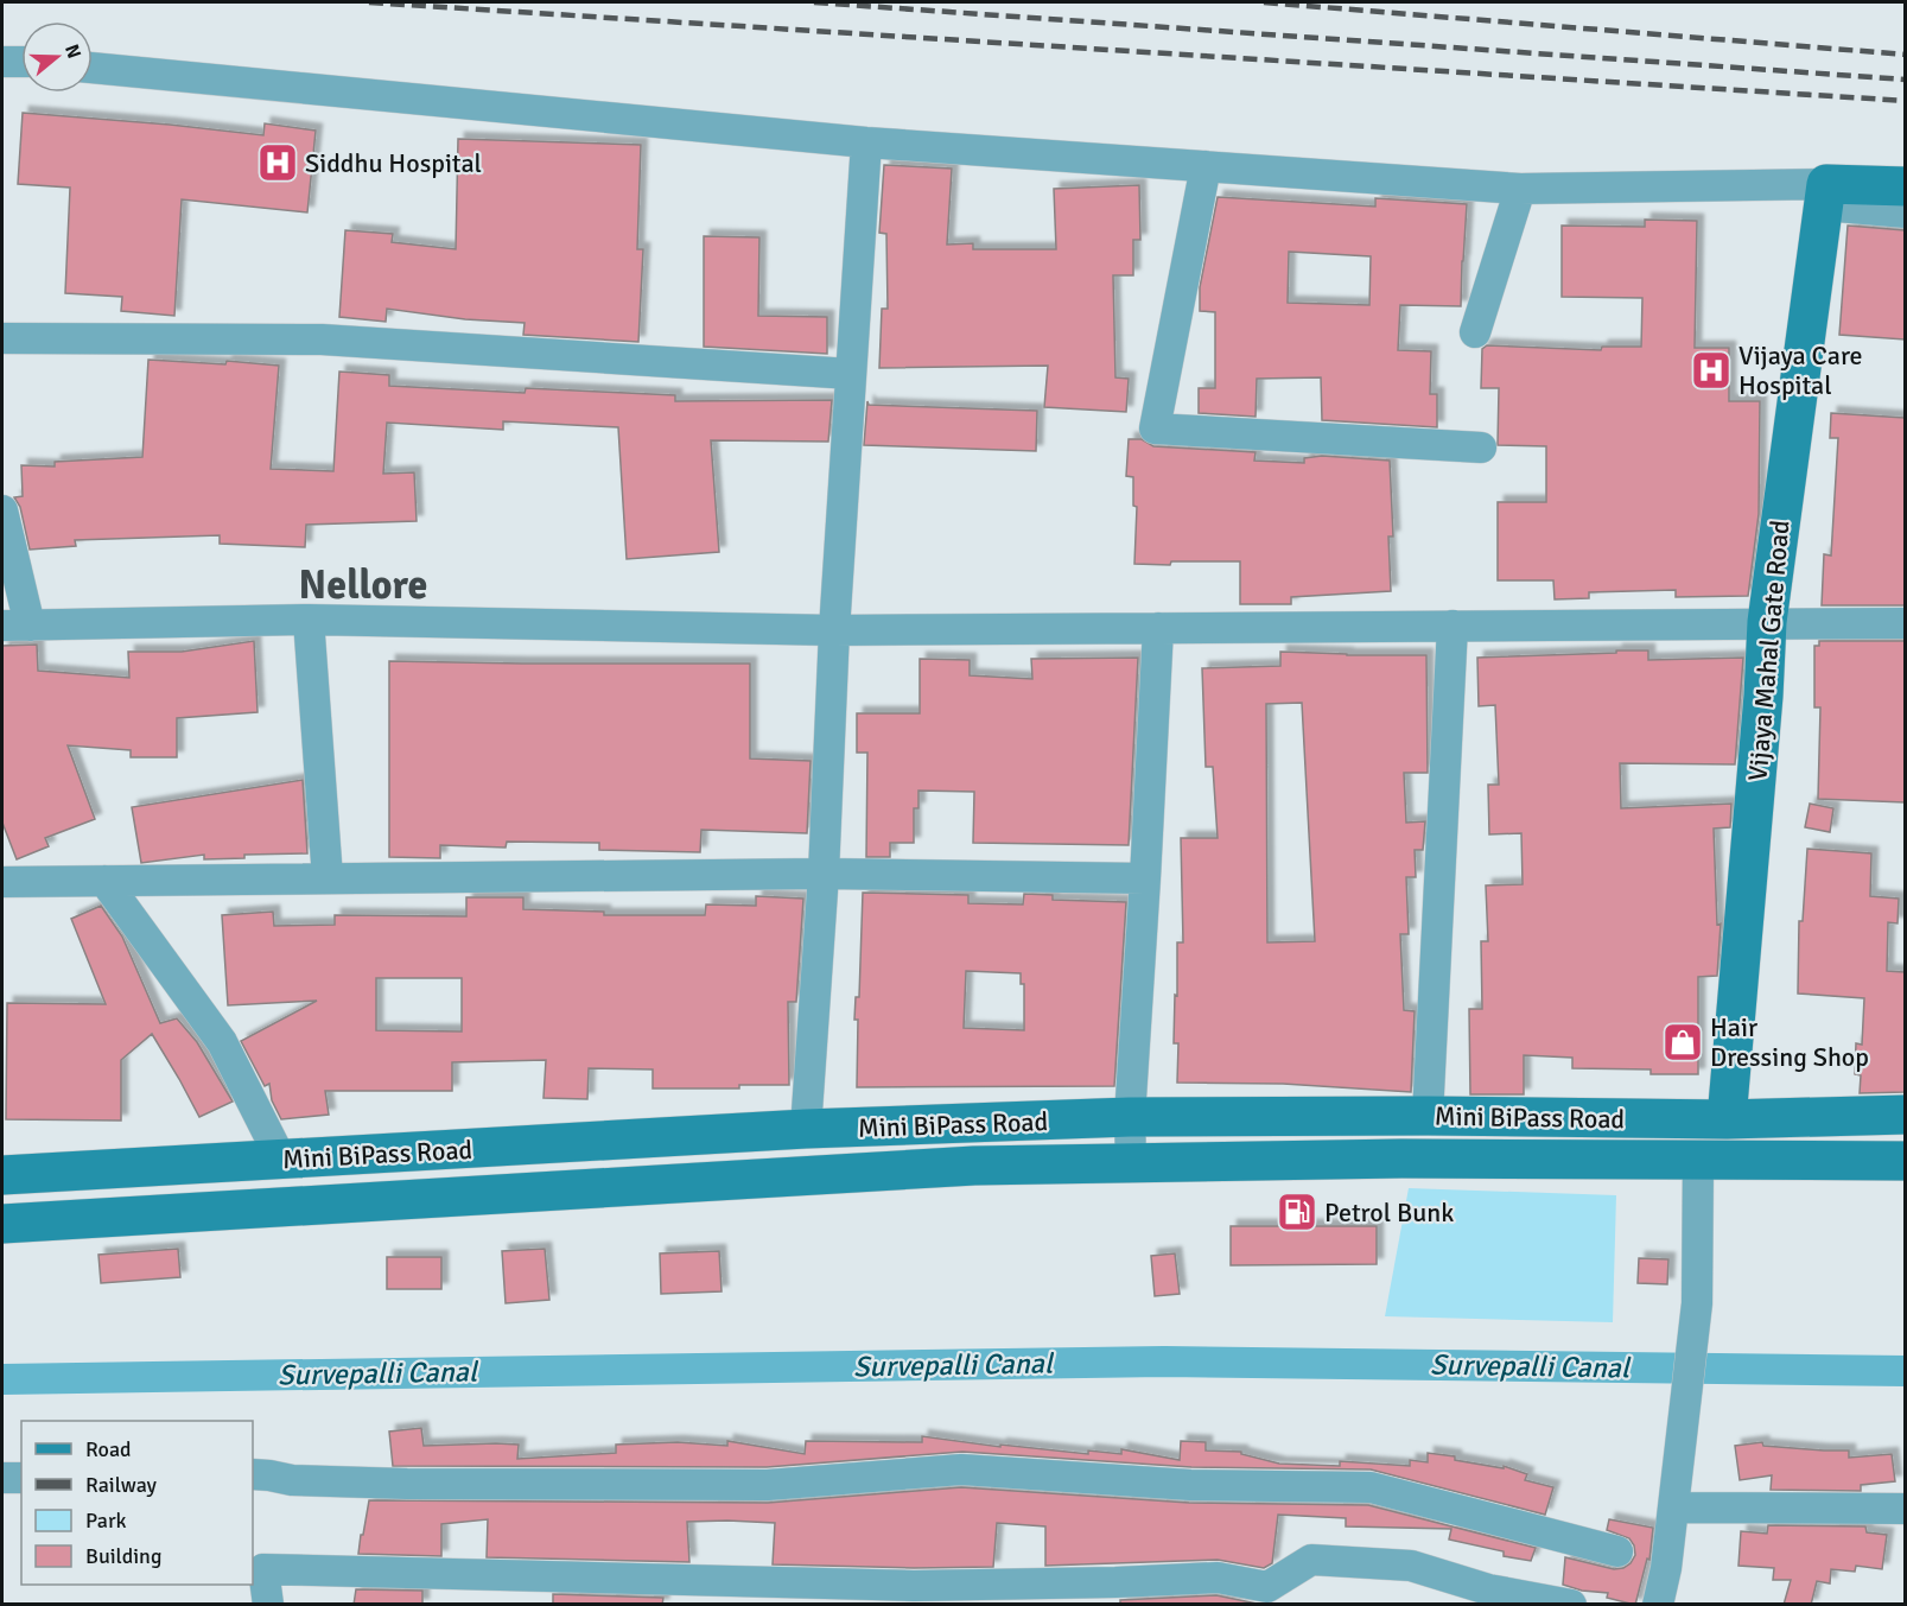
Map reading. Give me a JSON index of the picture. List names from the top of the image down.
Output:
{
  "streets": {
    "main road": ["Vijaya Mahal Gate Road", "Mini BiPass Road"]
  },
  "crossings": [
    ["Vijaya Mahal Gate Road", "Mini BiPass Road"]
  ],
  "districts": ["Nellore"],
  "water": ["Survepalli Canal"],
  "places": {
    "hospital": ["Siddhu Hospital", "Vijaya Care Hospital"],
    "shop": ["Hair Dressing Shop"],
    "fuel station": ["Petrol Bunk"]
  },
  "legend": [
    "Road",
    "Railway",
    "Park",
    "Building"
  ],
  "north": "right"
}
